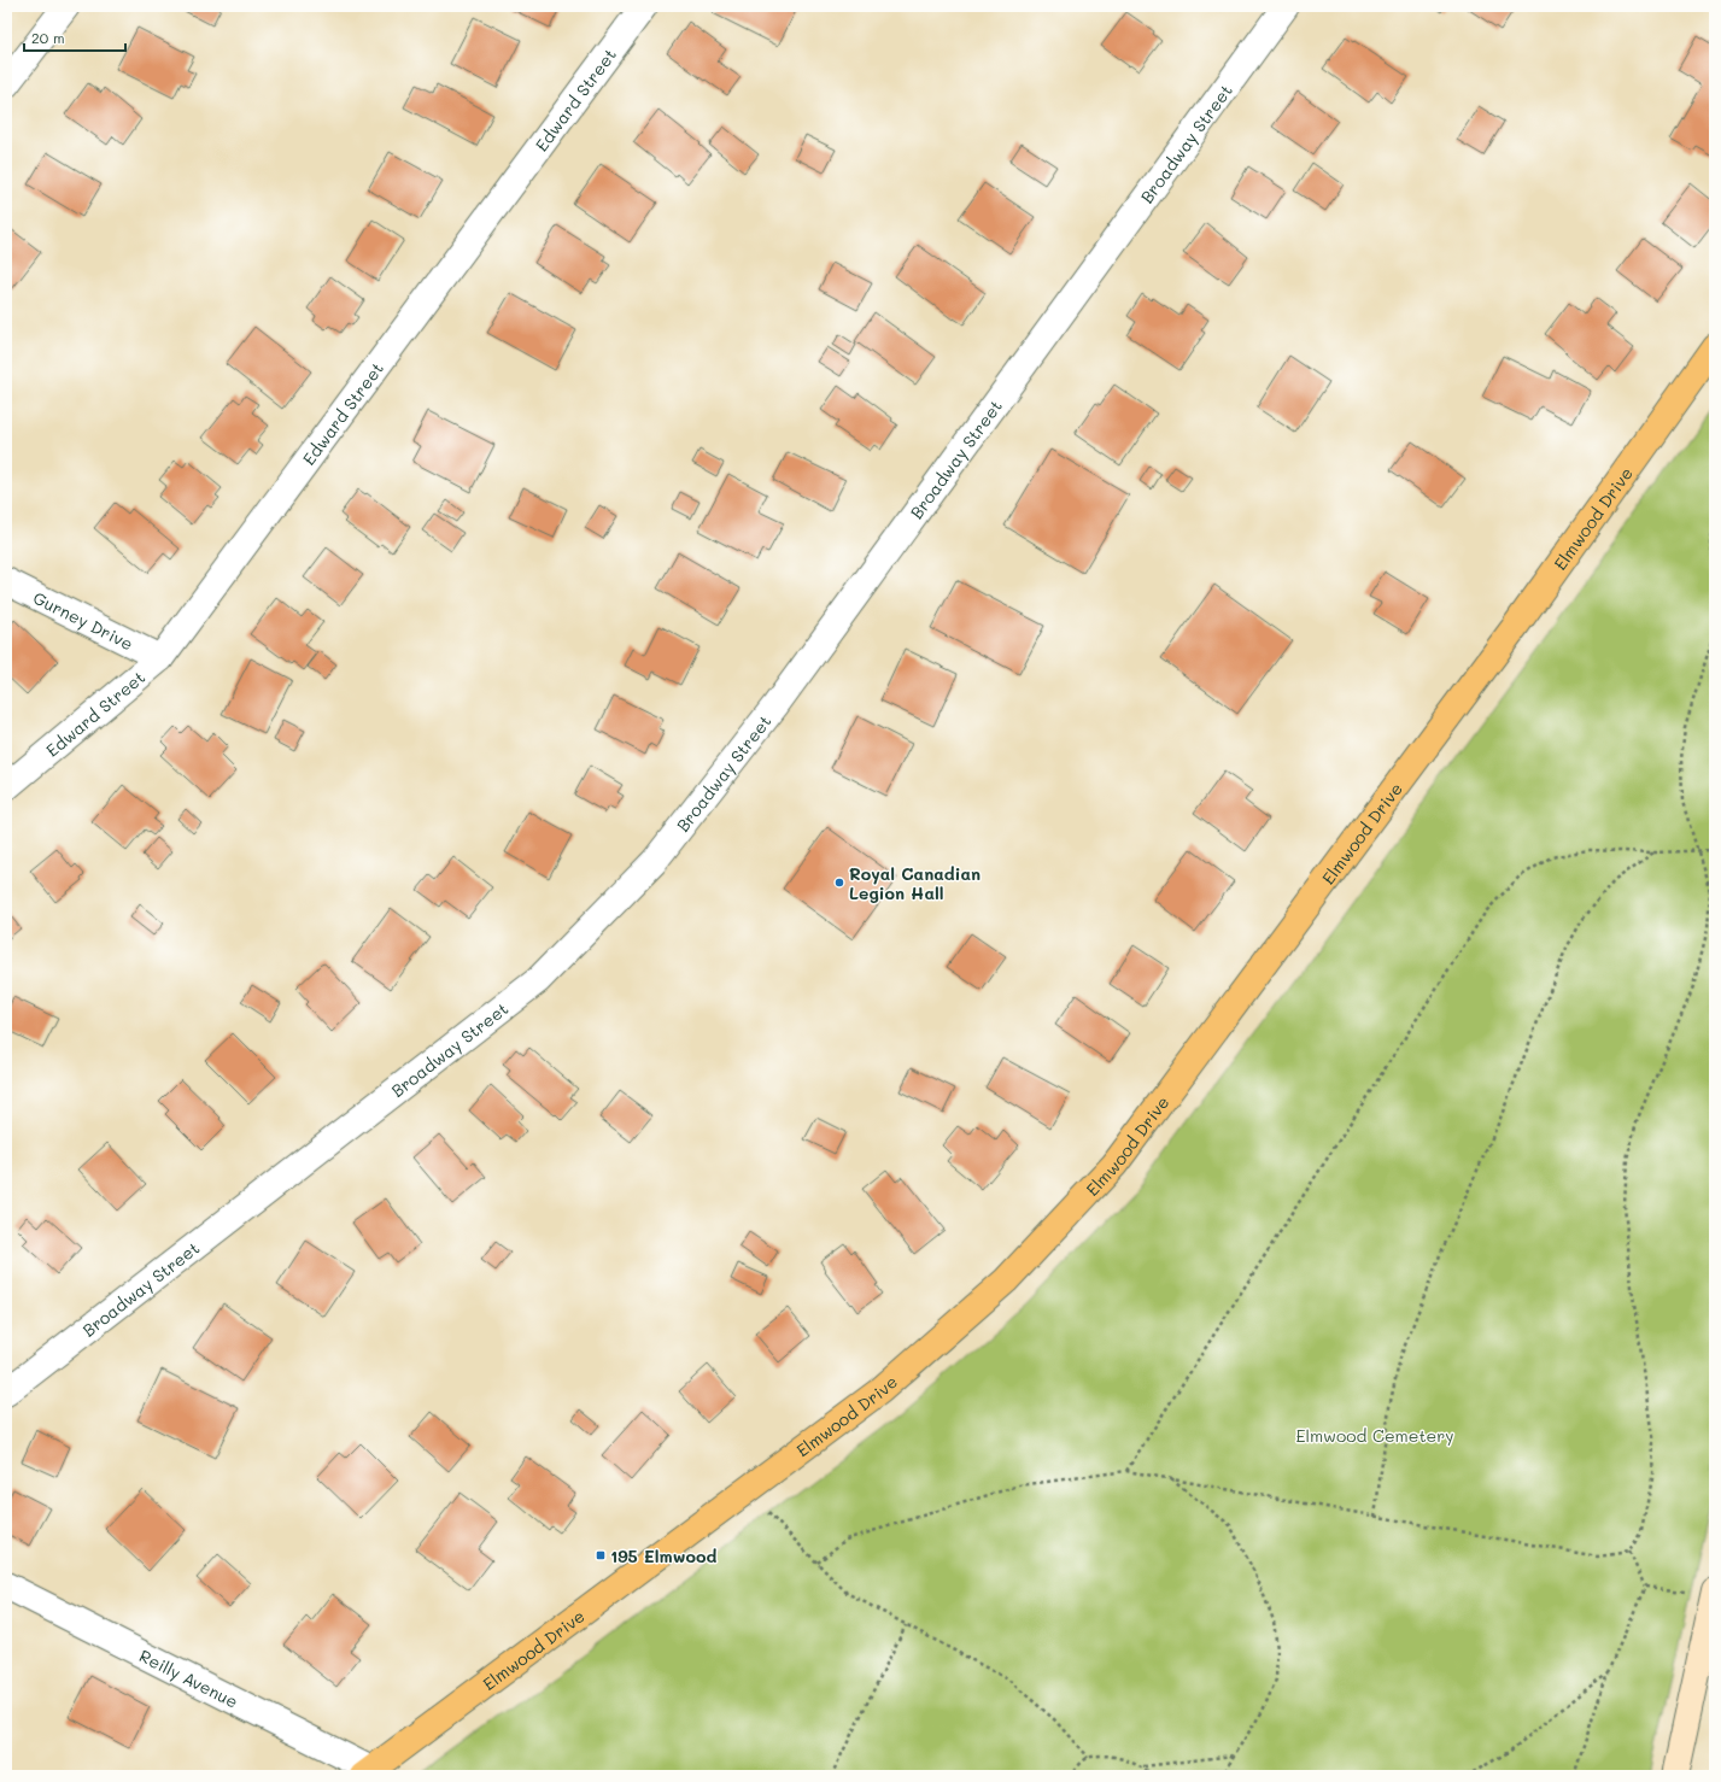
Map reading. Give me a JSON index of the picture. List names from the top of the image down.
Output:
{
  "streets": {
    "main road": ["Elmwood Drive"],
    "street": [
      "Edward Street",
      "Broadway Street",
      "Gurney Drive",
      "Reilly Avenue"
    ]
  },
  "crossings": [
    ["Edward Street", "Gurney Drive"],
    ["Elmwood Drive", "Reilly Avenue"]
  ],
  "parks": ["Elmwood Cemetery"],
  "places": {
    "other": ["Royal Canadian Legion Hall"],
    "transit": ["195 Elmwood"]
  },
  "scale_bar": "20 m"
}
